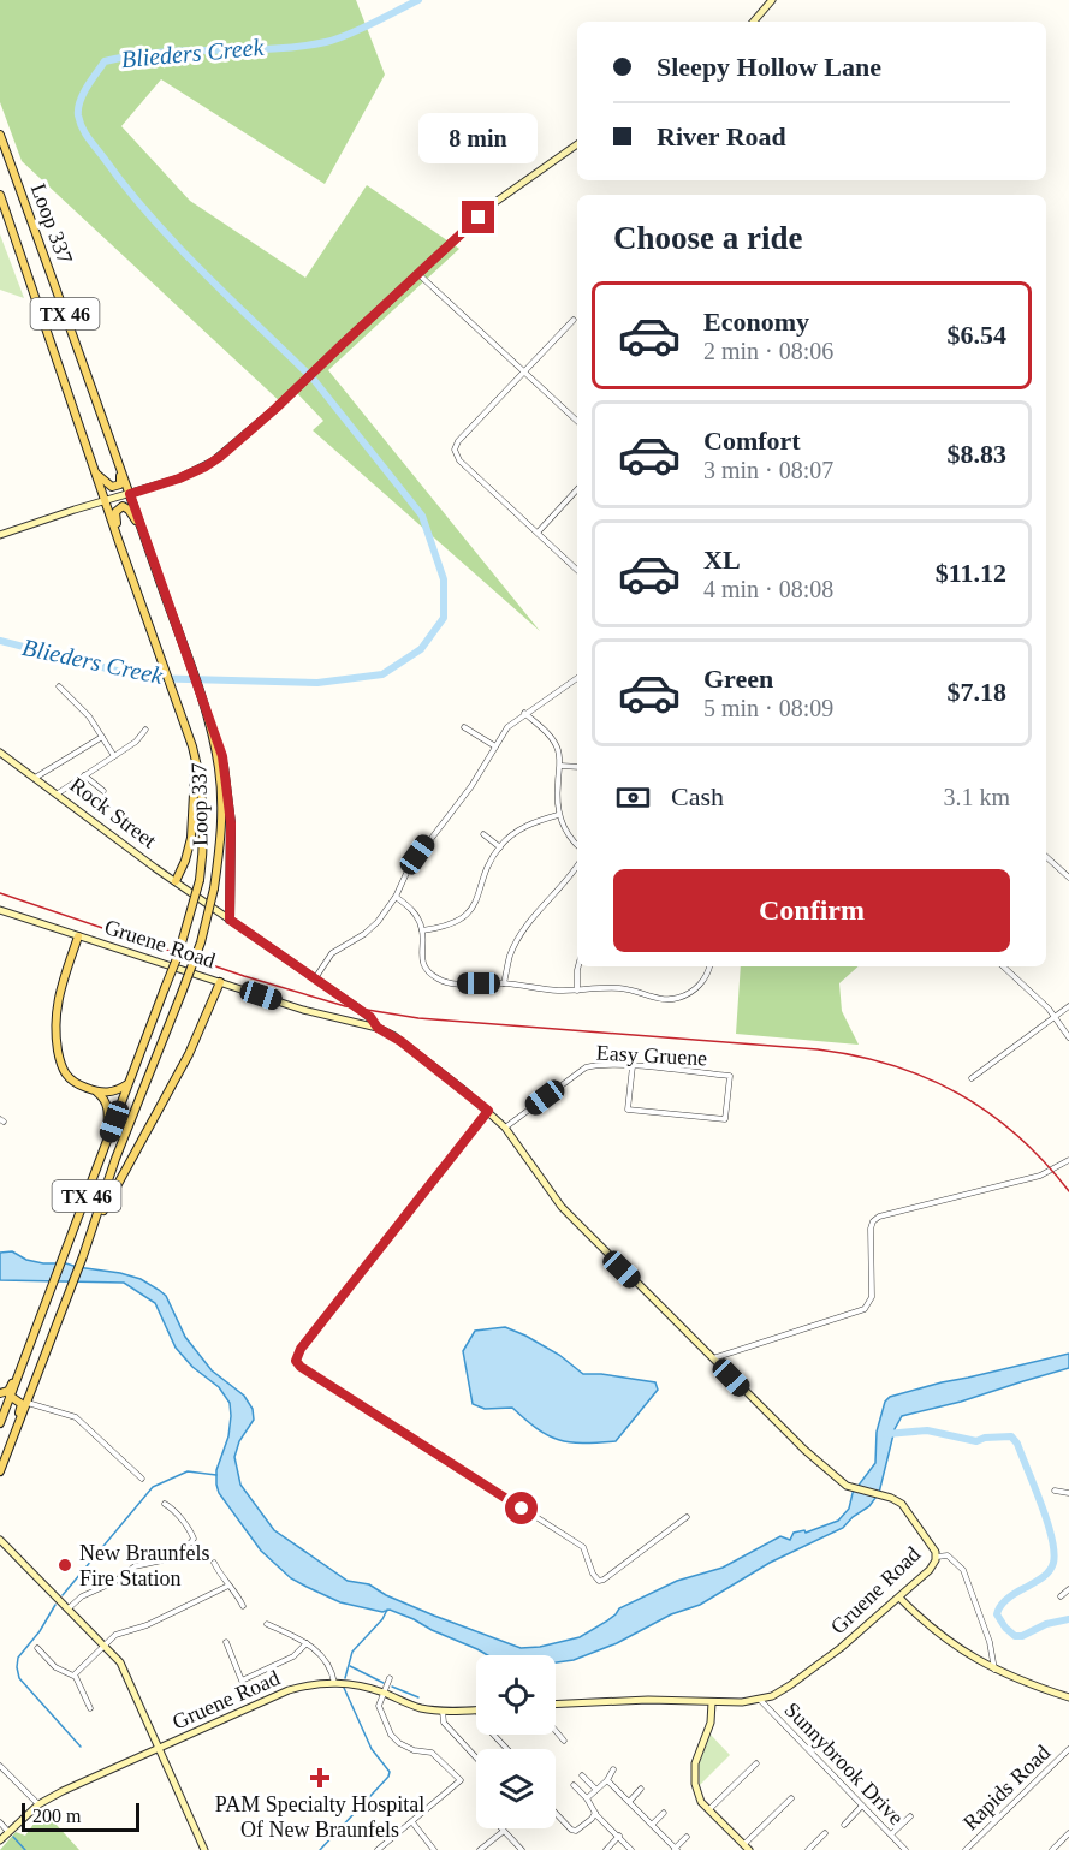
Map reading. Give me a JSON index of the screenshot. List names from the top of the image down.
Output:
{
  "streets": {
    "main road": ["Loop 337", "TX 46"],
    "street": [
      "Rock Street",
      "Gruene Road",
      "Easy Gruene",
      "Sunnybrook Drive",
      "Rapids Road"
    ]
  },
  "crossings": [
    ["Rock Street", "Gruene Road"],
    ["Gruene Road", "Easy Gruene"],
    ["Gruene Road", "Sunnybrook Drive"]
  ],
  "water": ["Blieders Creek"],
  "places": {
    "other": ["New Braunfels Fire Station"],
    "health": ["PAM Specialty Hospital Of New Braunfels"]
  },
  "scale_bar": "200 m",
  "page": {
    "banner": ["Sleepy Hollow Lane", "River Road"],
    "bubble": "8 min",
    "heading": "Choose a ride",
    "list": [
      {
        "name": "Economy",
        "note": "2 min · 08:06",
        "value": "$6.54"
      },
      {
        "name": "Comfort",
        "note": "3 min · 08:07",
        "value": "$8.83"
      },
      {
        "name": "XL",
        "note": "4 min · 08:08",
        "value": "$11.12"
      },
      {
        "name": "Green",
        "note": "5 min · 08:09",
        "value": "$7.18"
      }
    ],
    "pay": ["Cash", "3.1 km"],
    "buttons": "Confirm",
    "scale": "200 m"
  }
}
